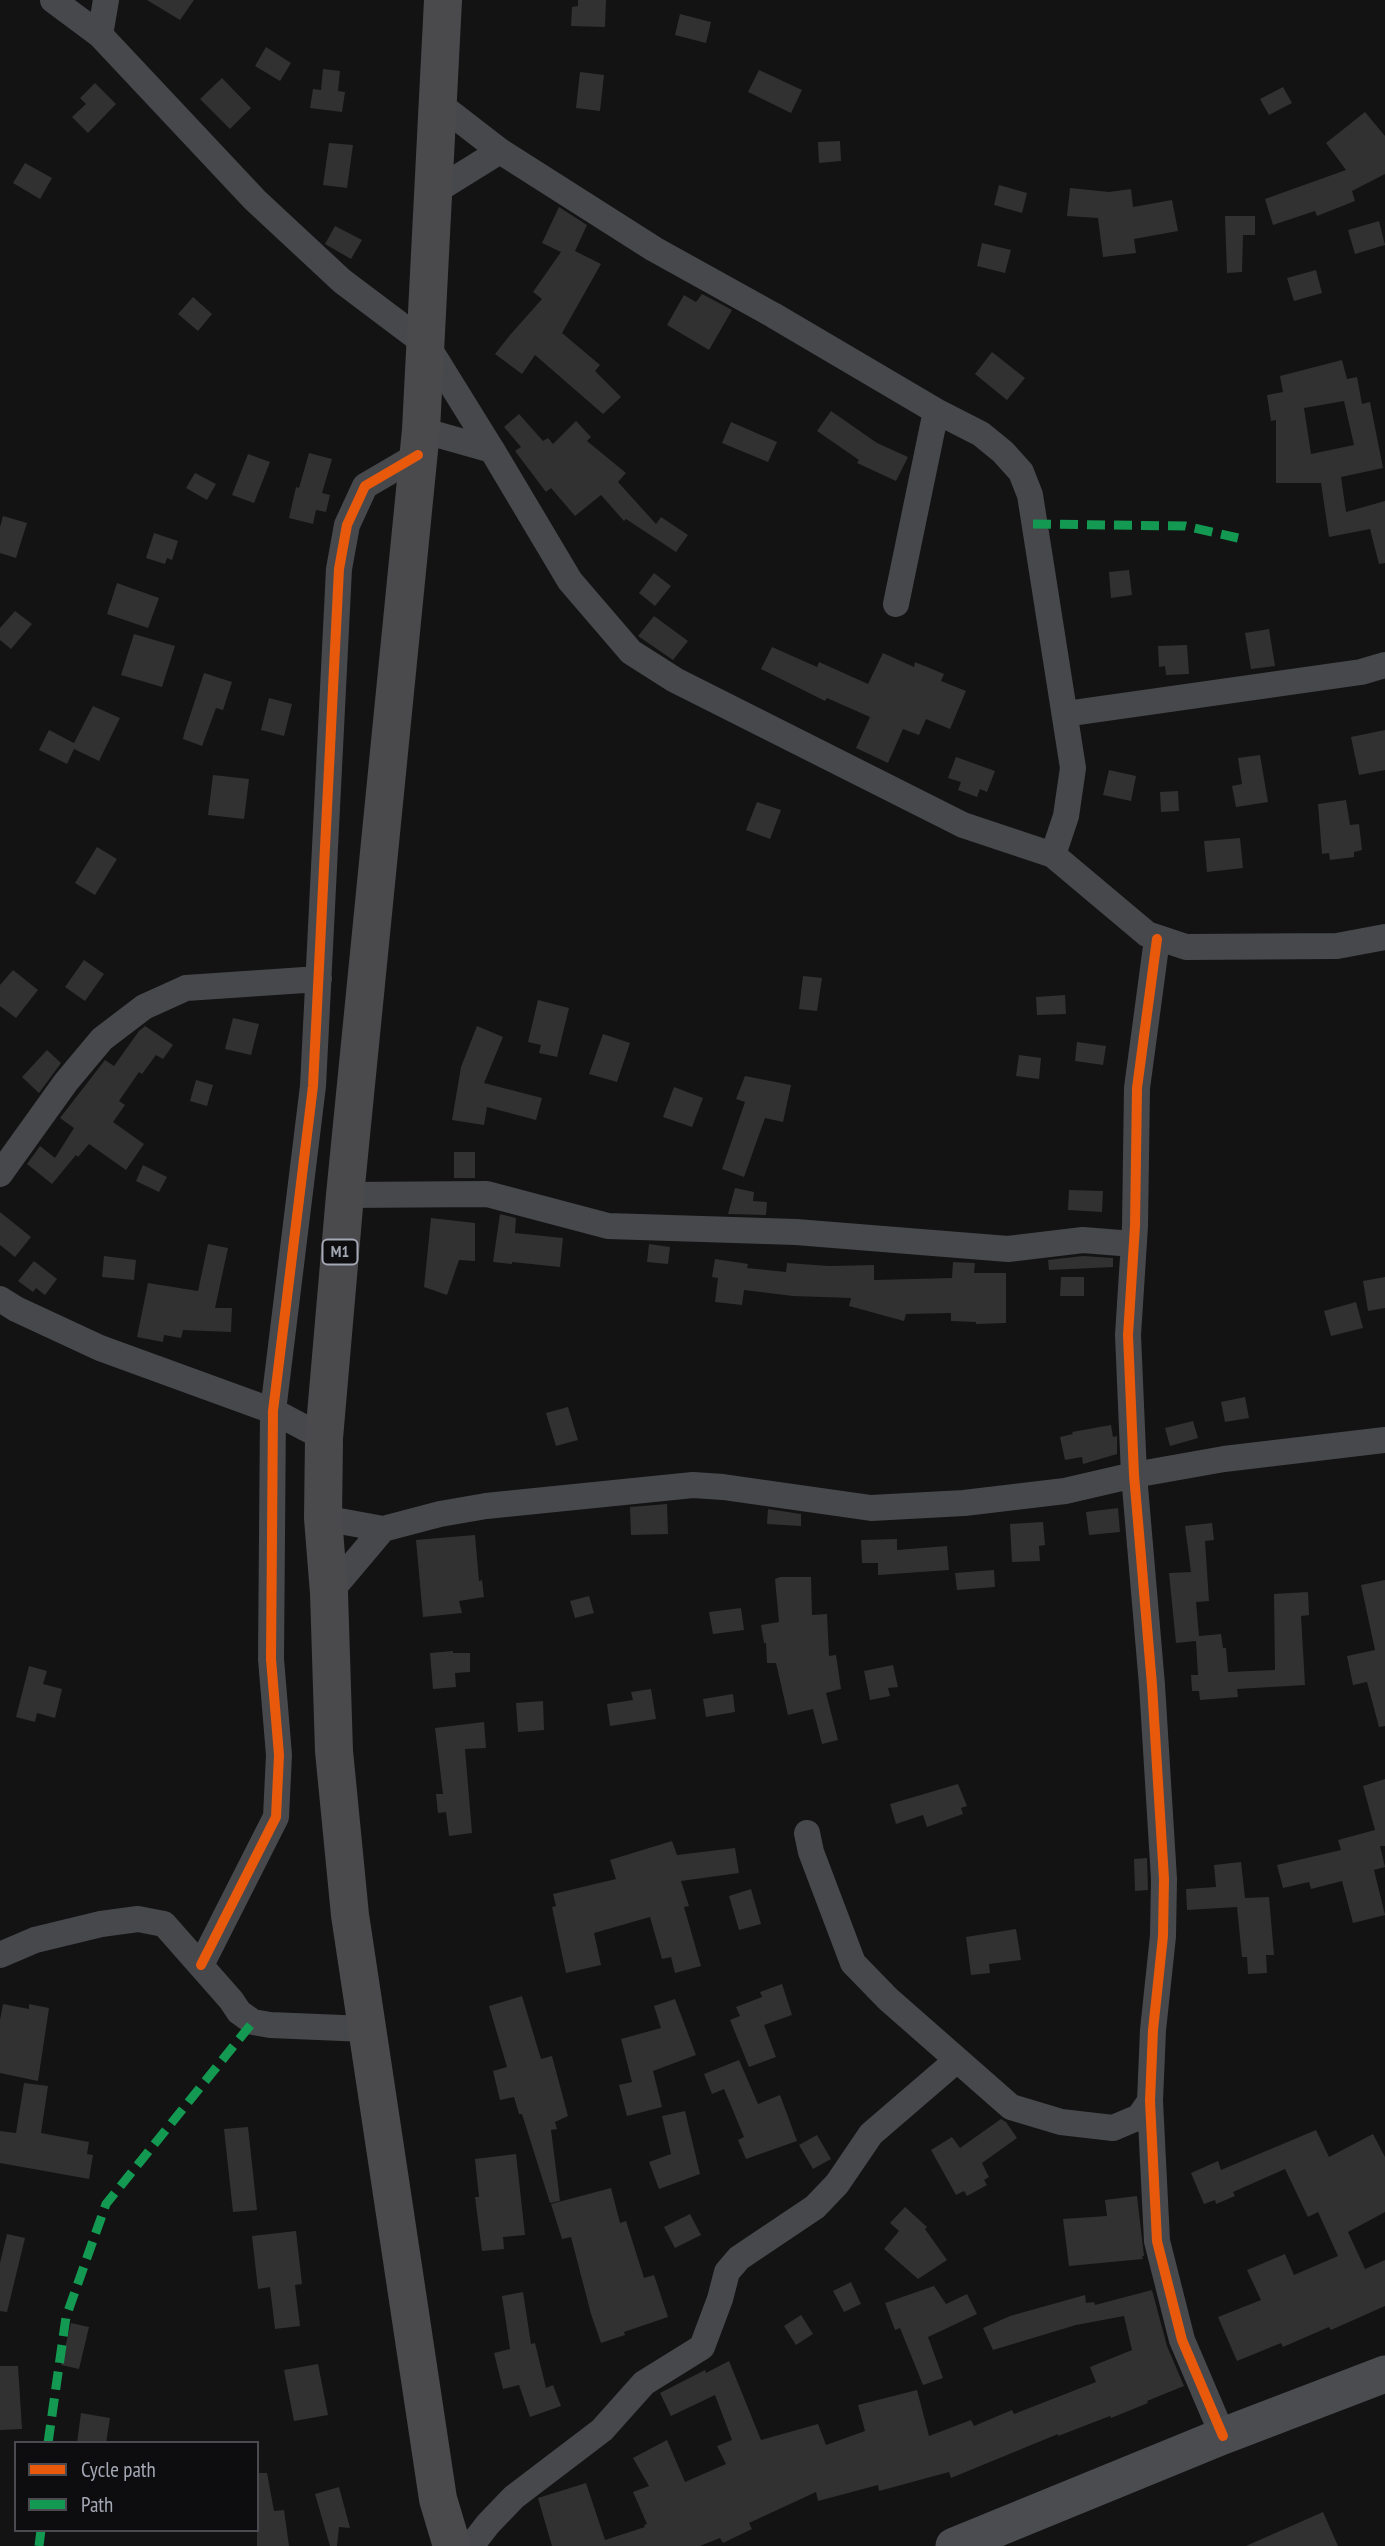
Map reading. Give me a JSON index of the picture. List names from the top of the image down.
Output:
{
  "streets": {
    "highway": ["M1"]
  },
  "legend": ["Cycle path", "Path"]
}
